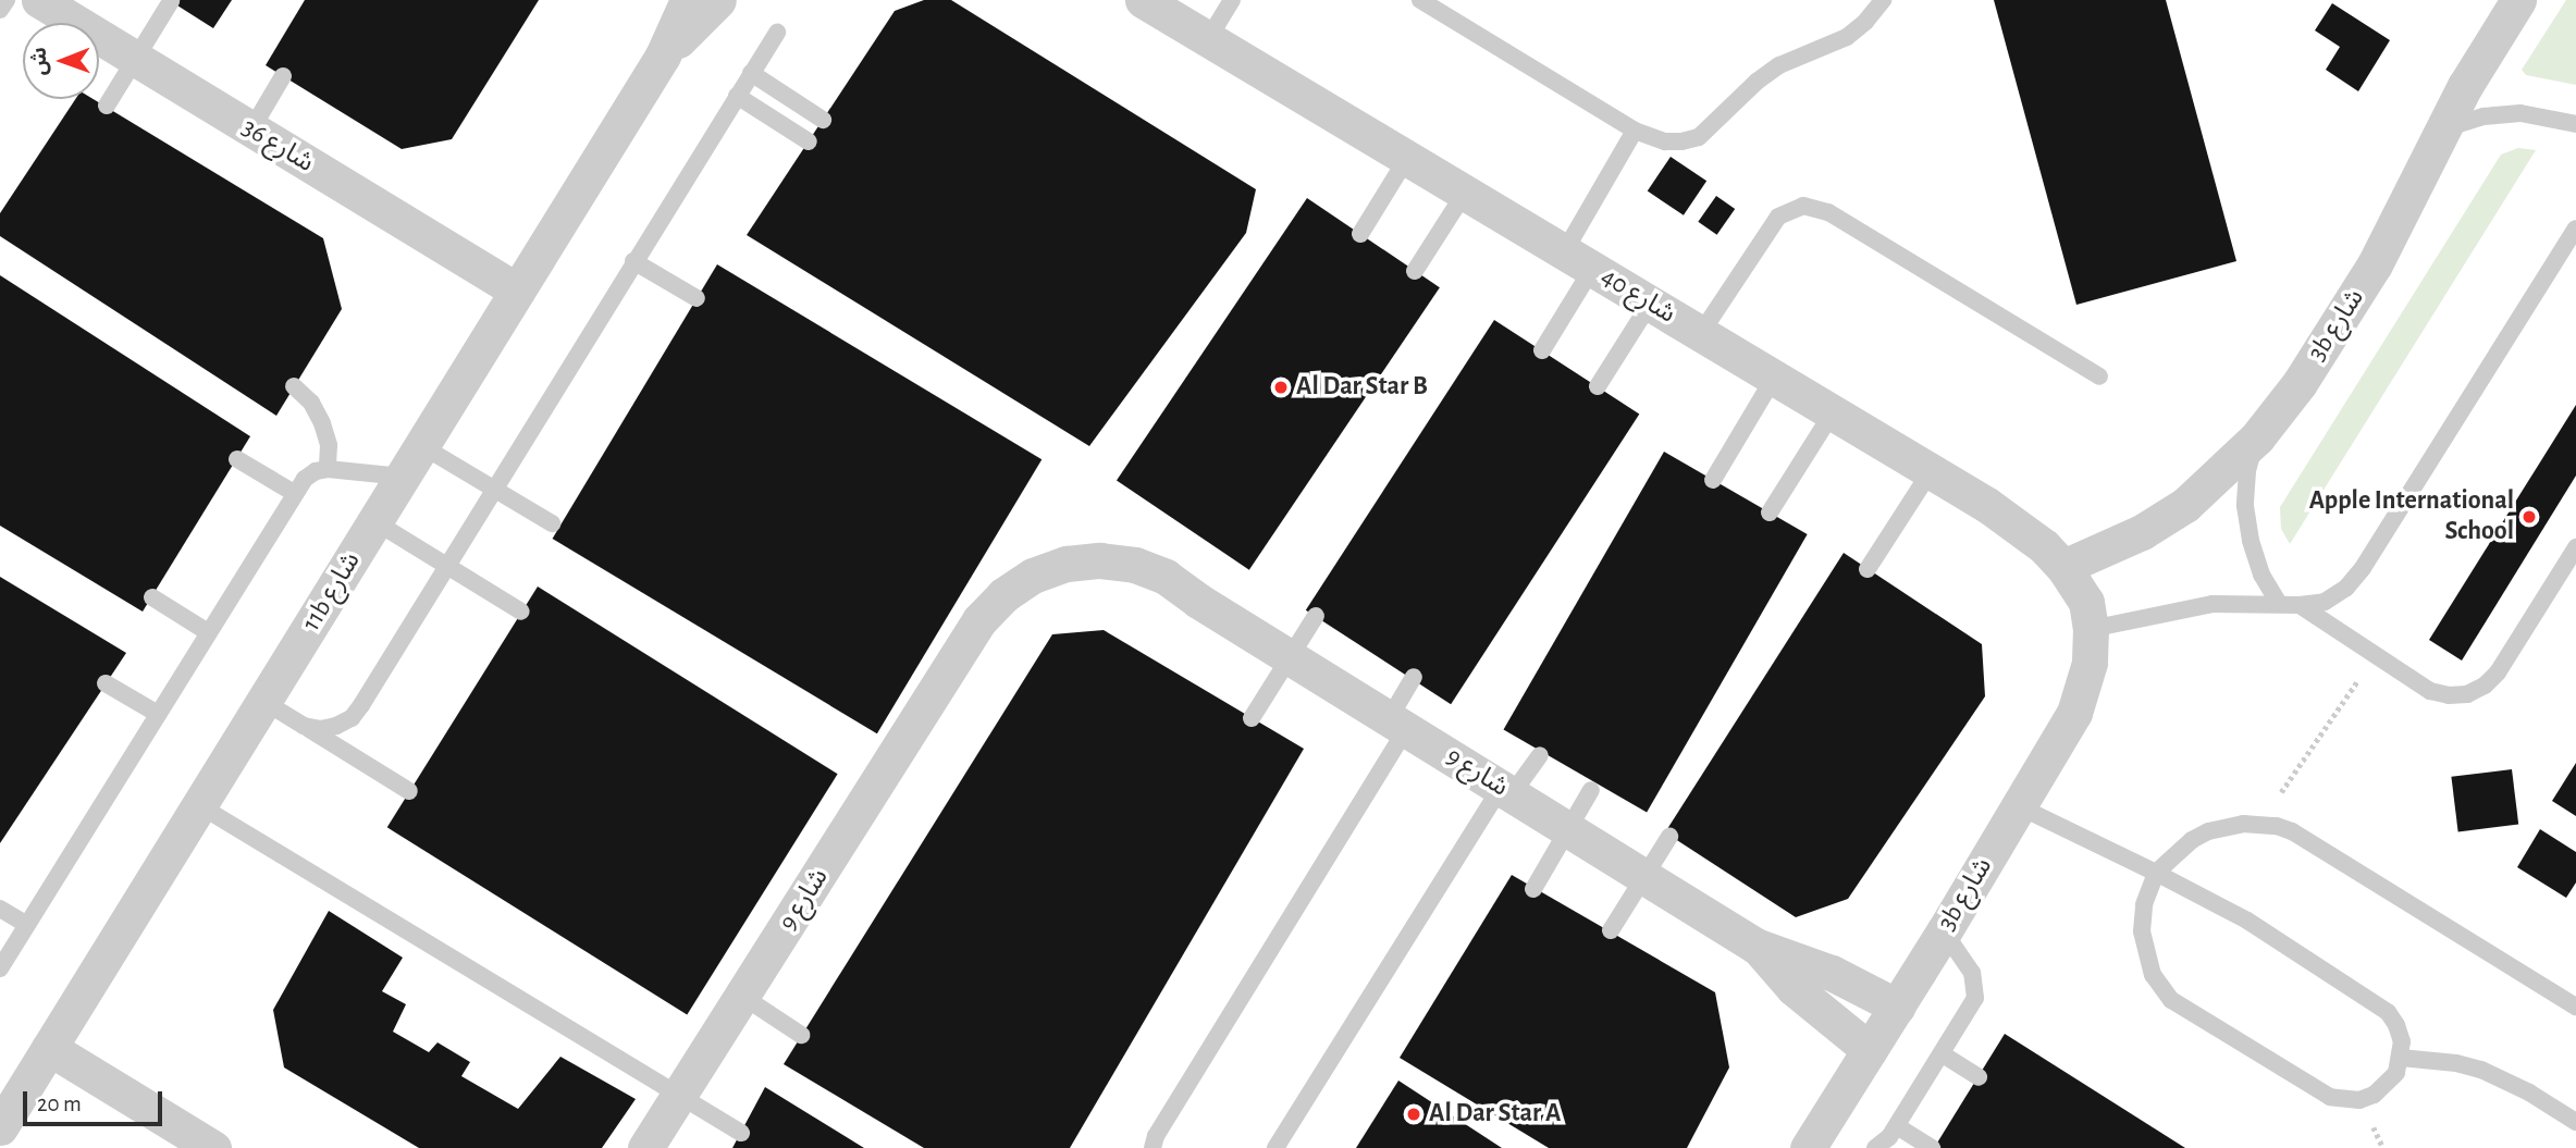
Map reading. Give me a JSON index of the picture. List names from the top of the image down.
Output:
{
  "streets": {
    "street": [
      "شارع 36",
      "شارع 40",
      "3b شارع",
      "11b شارع",
      "شارع 9"
    ]
  },
  "crossings": [
    ["شارع 36", "11b شارع"],
    ["شارع 40", "3b شارع"],
    ["3b شارع", "شارع 9"]
  ],
  "places": ["Al Dar Star B", "Apple International School", "Al Dar Star A"],
  "scale_bar": "20 m",
  "north": "left"
}
